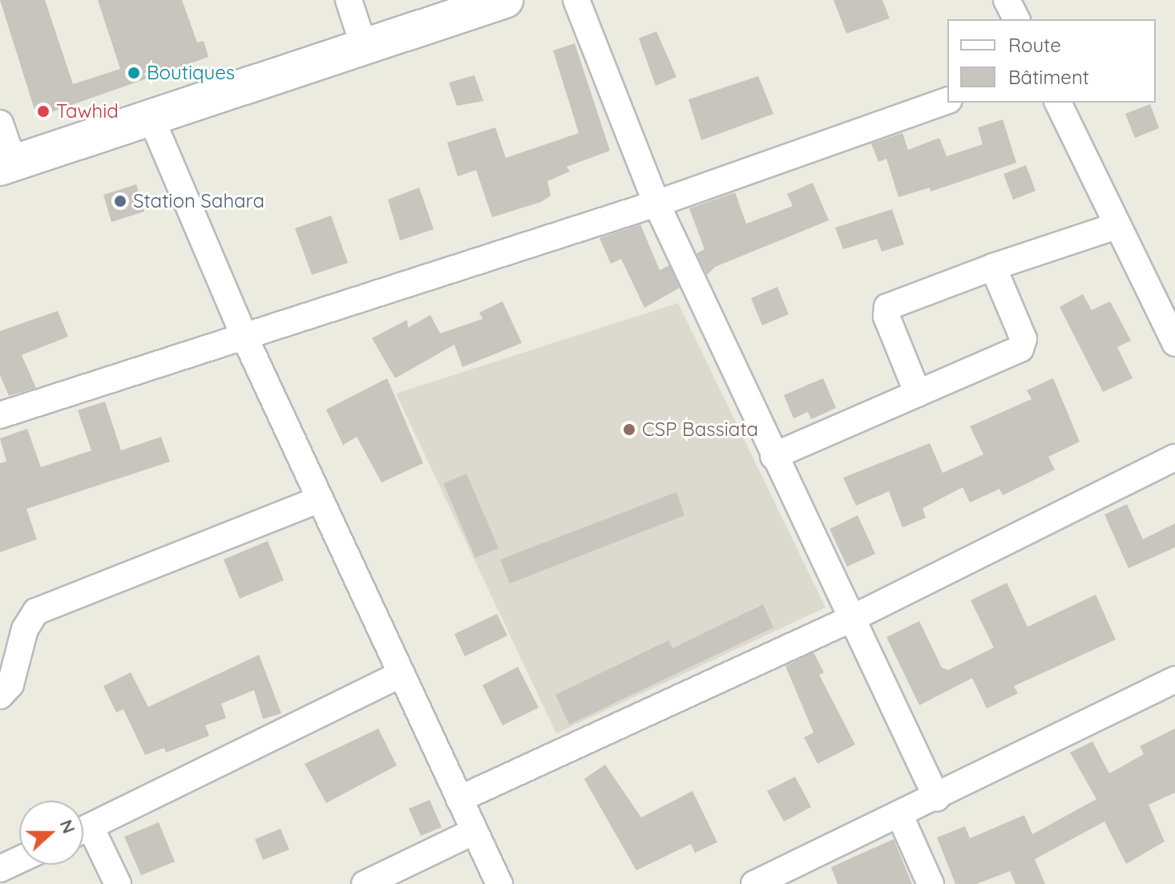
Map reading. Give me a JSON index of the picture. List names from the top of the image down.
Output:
{
  "places": [
    "Boutiques",
    "Tawhid",
    "Station Sahara",
    "CSP Bassiata"
  ],
  "legend": ["Route", "Bâtiment"],
  "north": "right"
}
